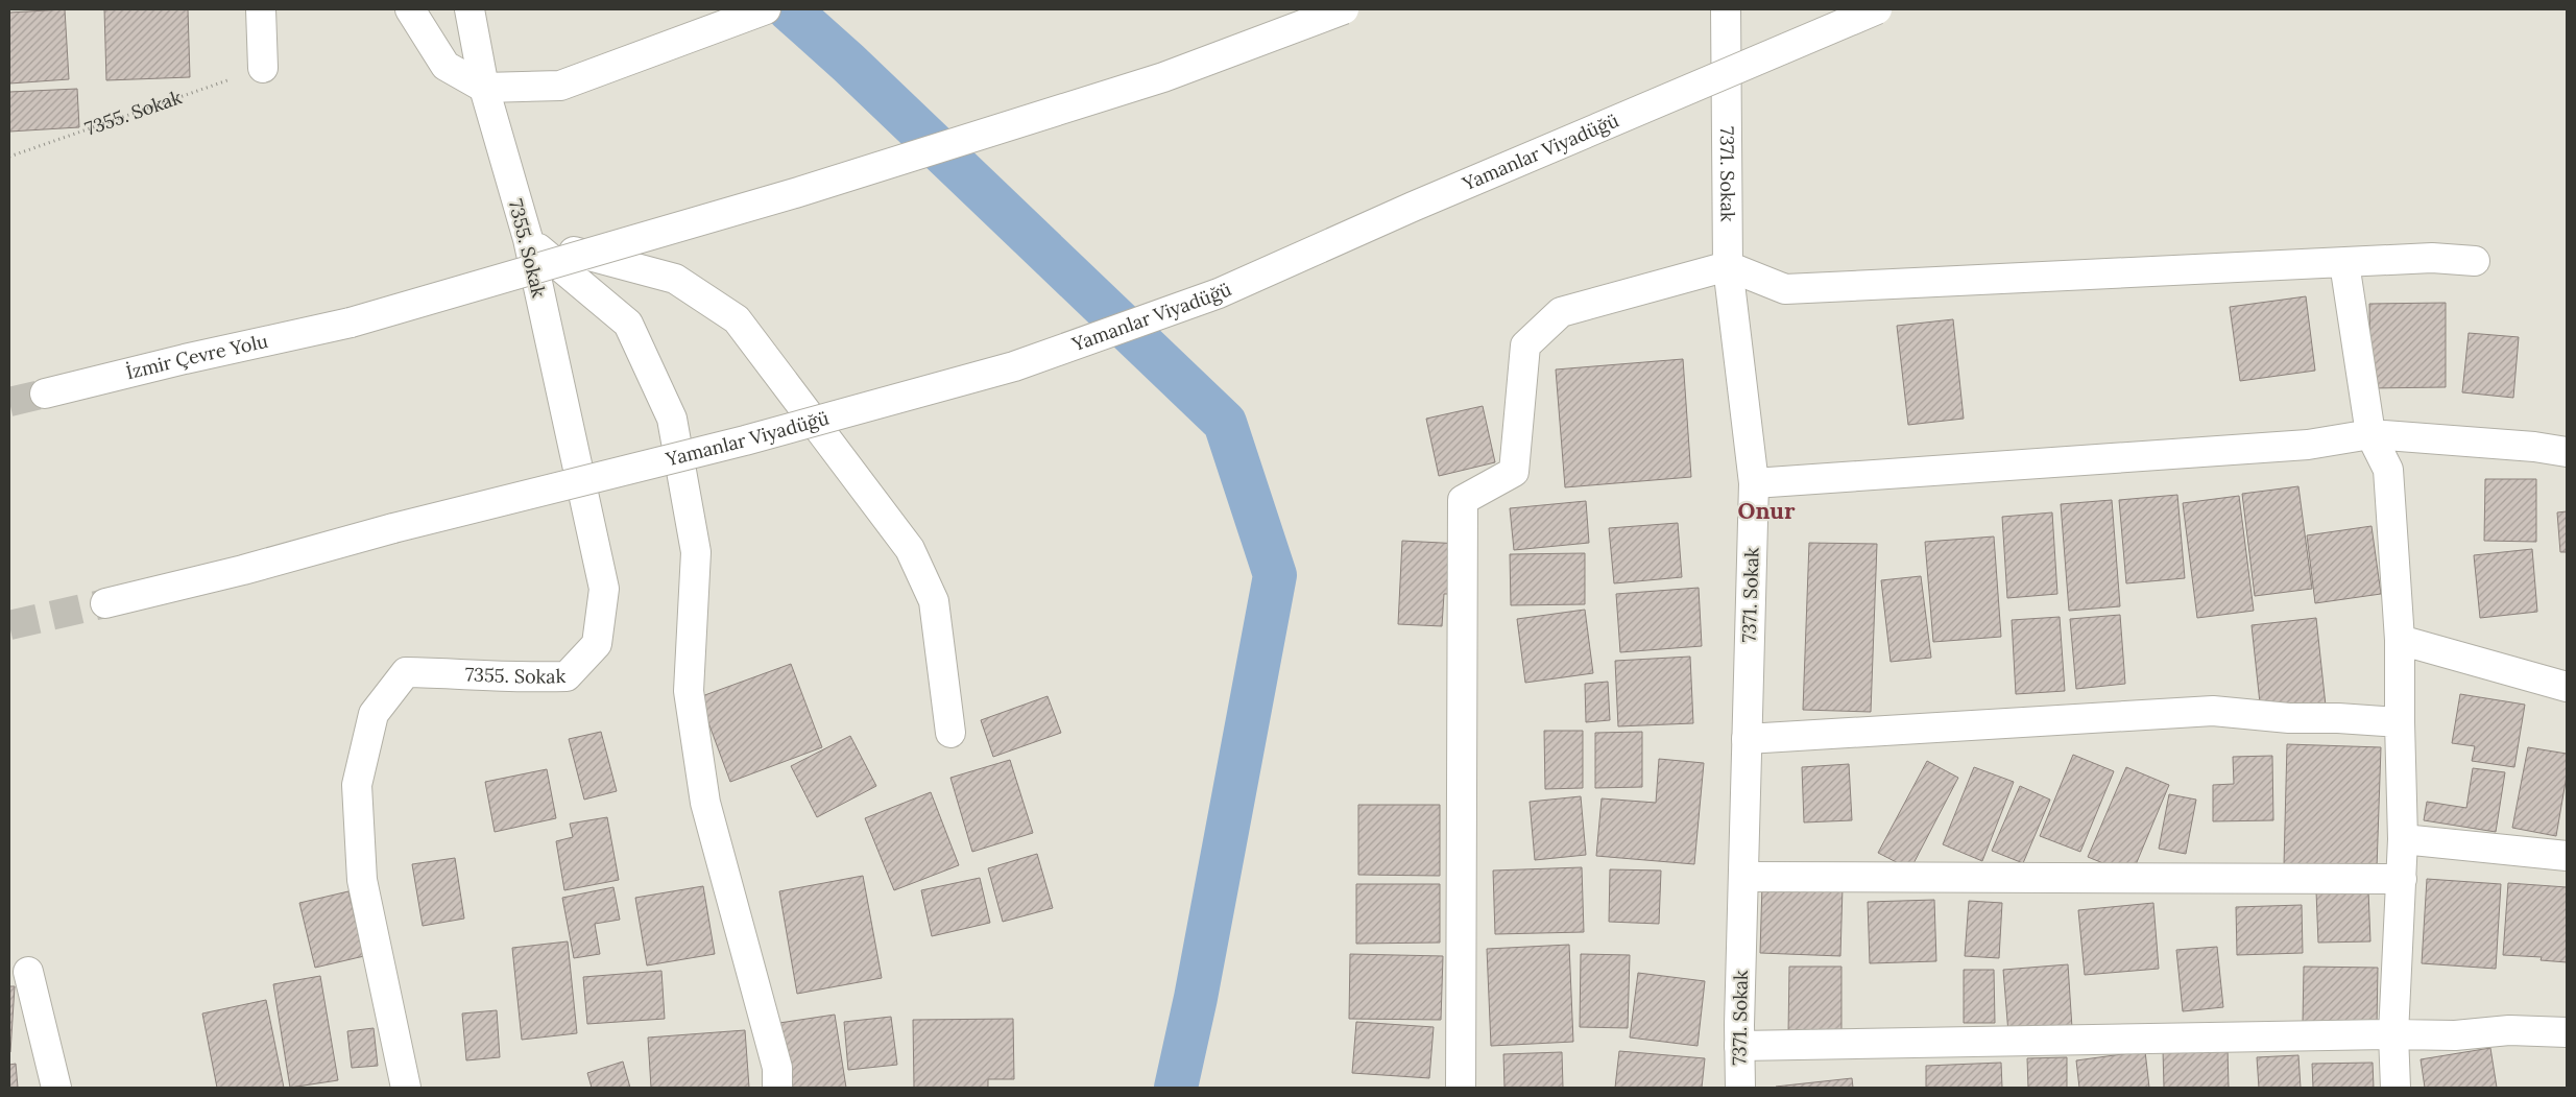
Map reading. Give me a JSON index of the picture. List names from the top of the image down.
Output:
{
  "streets": {
    "main road": [
      "7355. Sokak",
      "Yamanlar Viyadüğü",
      "7371. Sokak",
      "İzmir Çevre Yolu"
    ]
  },
  "districts": ["Onur"]
}
